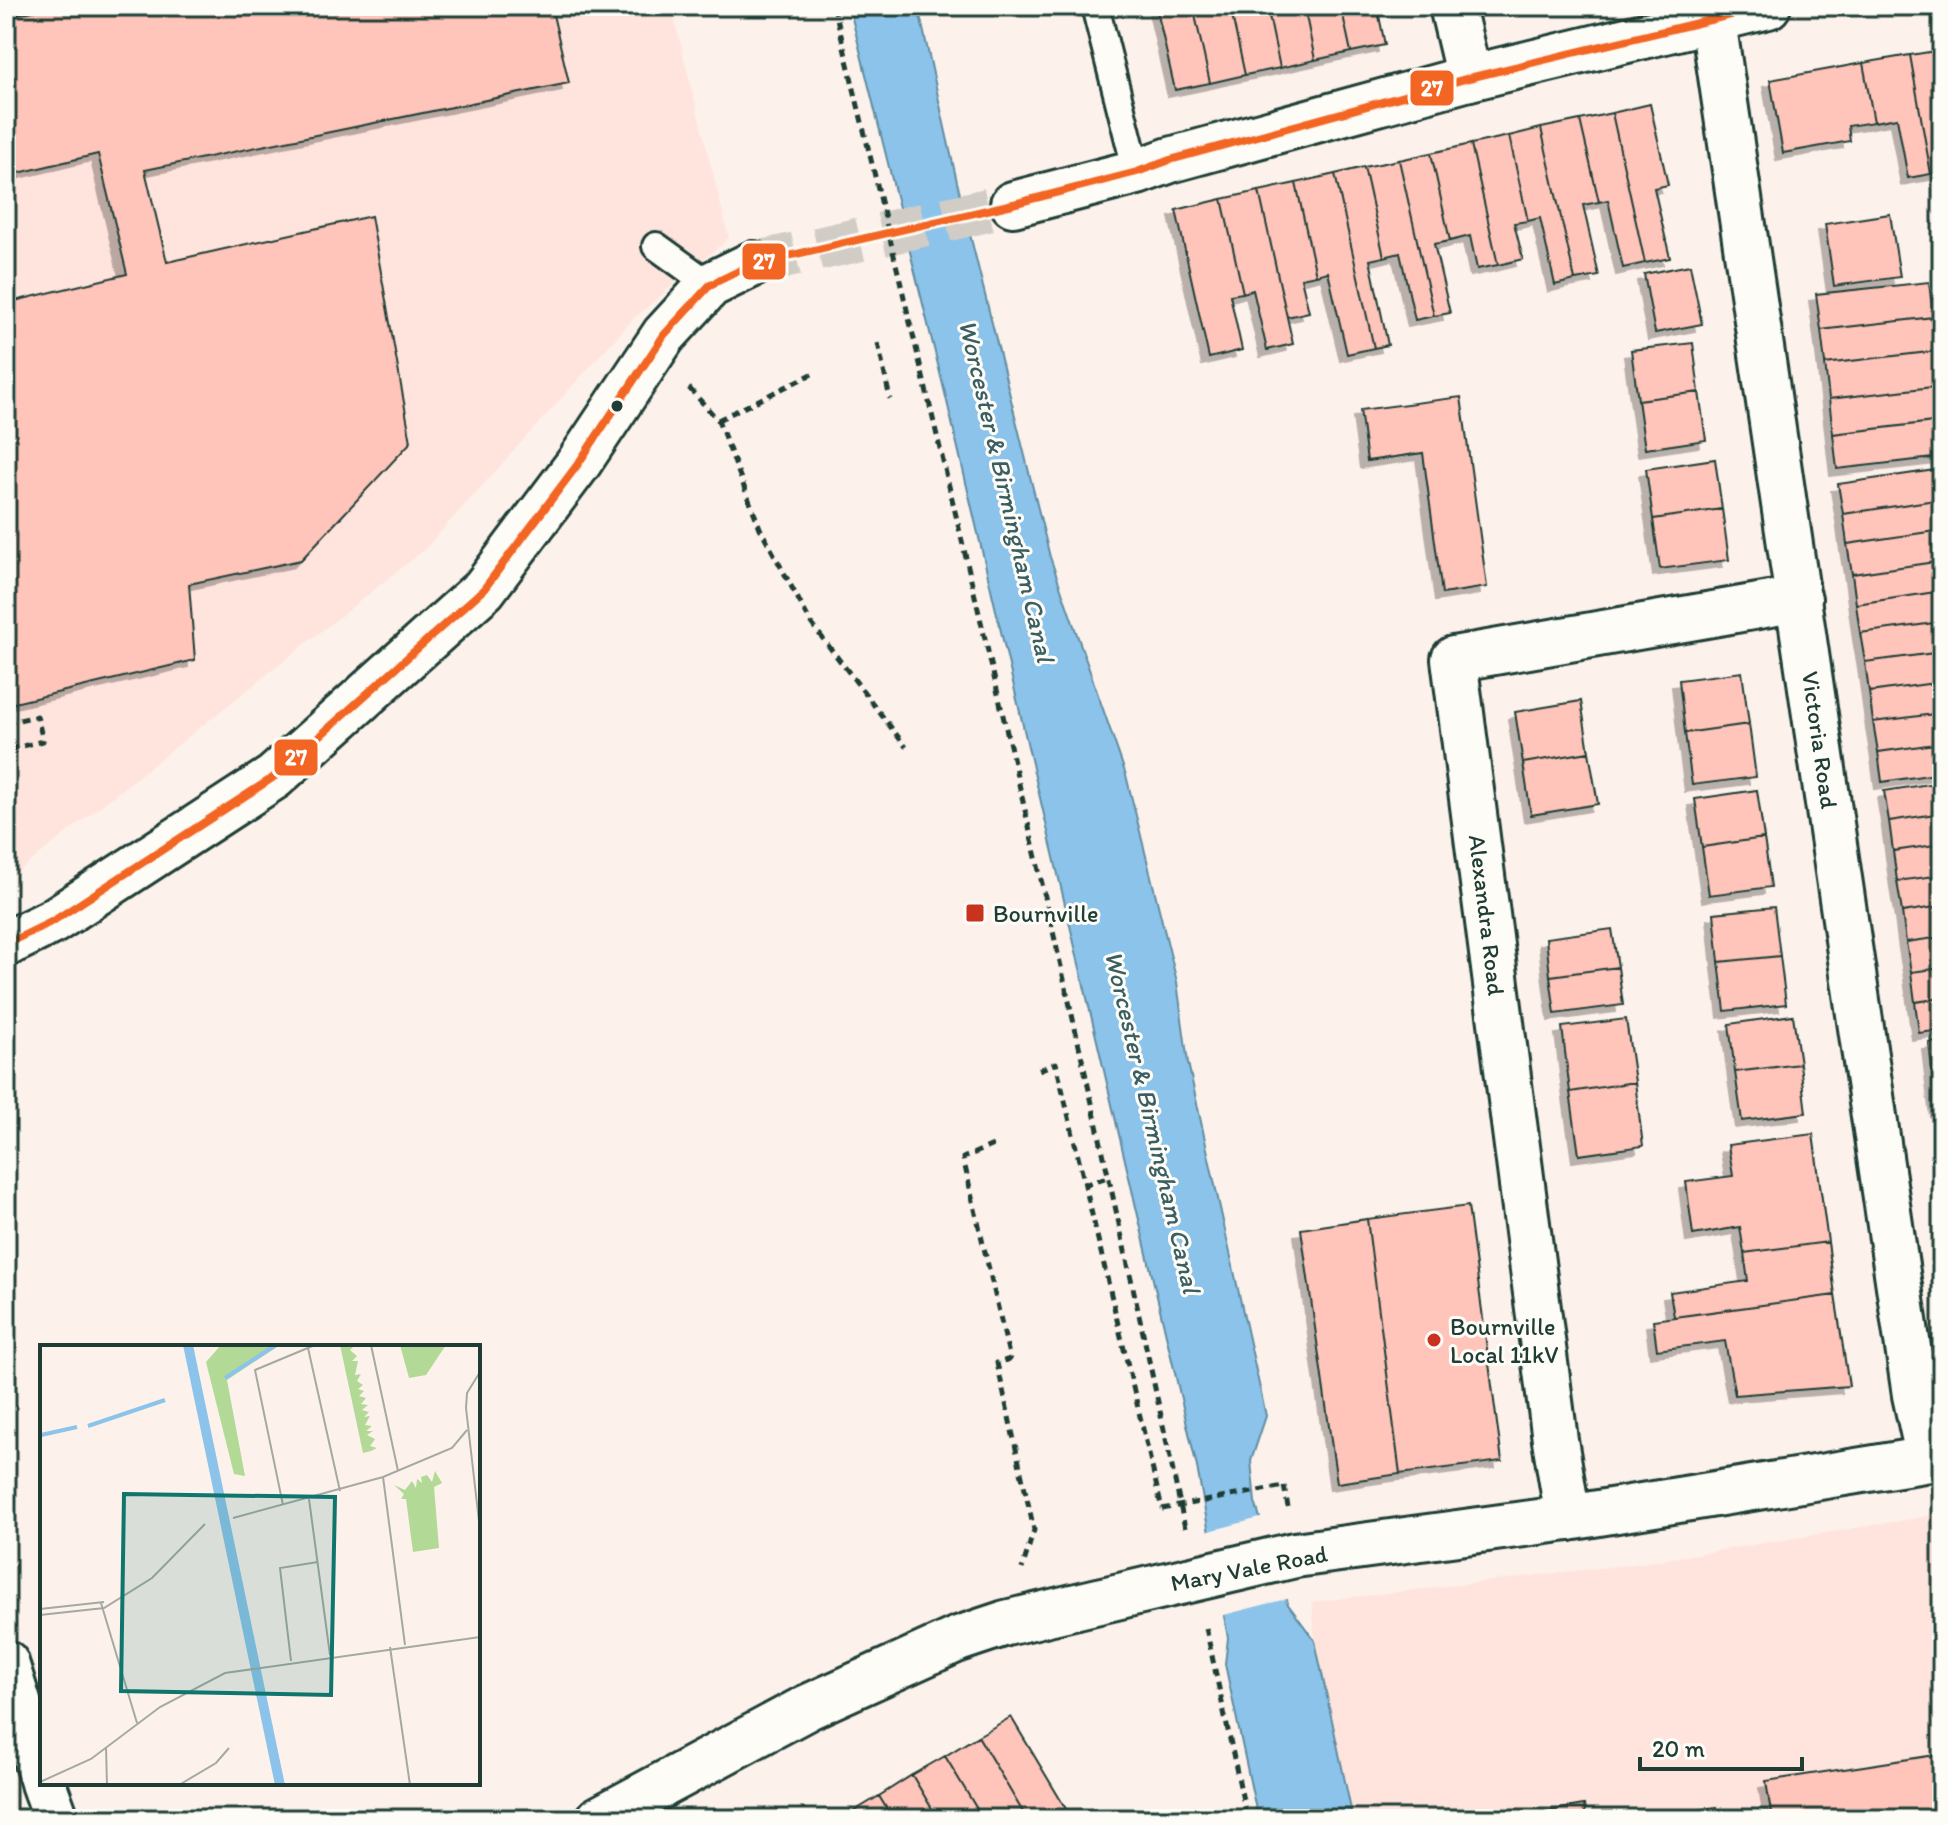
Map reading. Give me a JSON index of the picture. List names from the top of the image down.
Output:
{
  "streets": {
    "street": ["Victoria Road", "Alexandra Road", "Mary Vale Road"]
  },
  "crossings": [
    ["Victoria Road", "Alexandra Road"],
    ["Victoria Road", "Mary Vale Road"],
    ["Alexandra Road", "Mary Vale Road"]
  ],
  "water": ["Worcester & Birmingham Canal"],
  "places": {
    "transit": ["Bournville"],
    "other": ["Bournville Local 11kV"]
  },
  "lines": ["transit line 27"],
  "scale_bar": "20 m"
}
